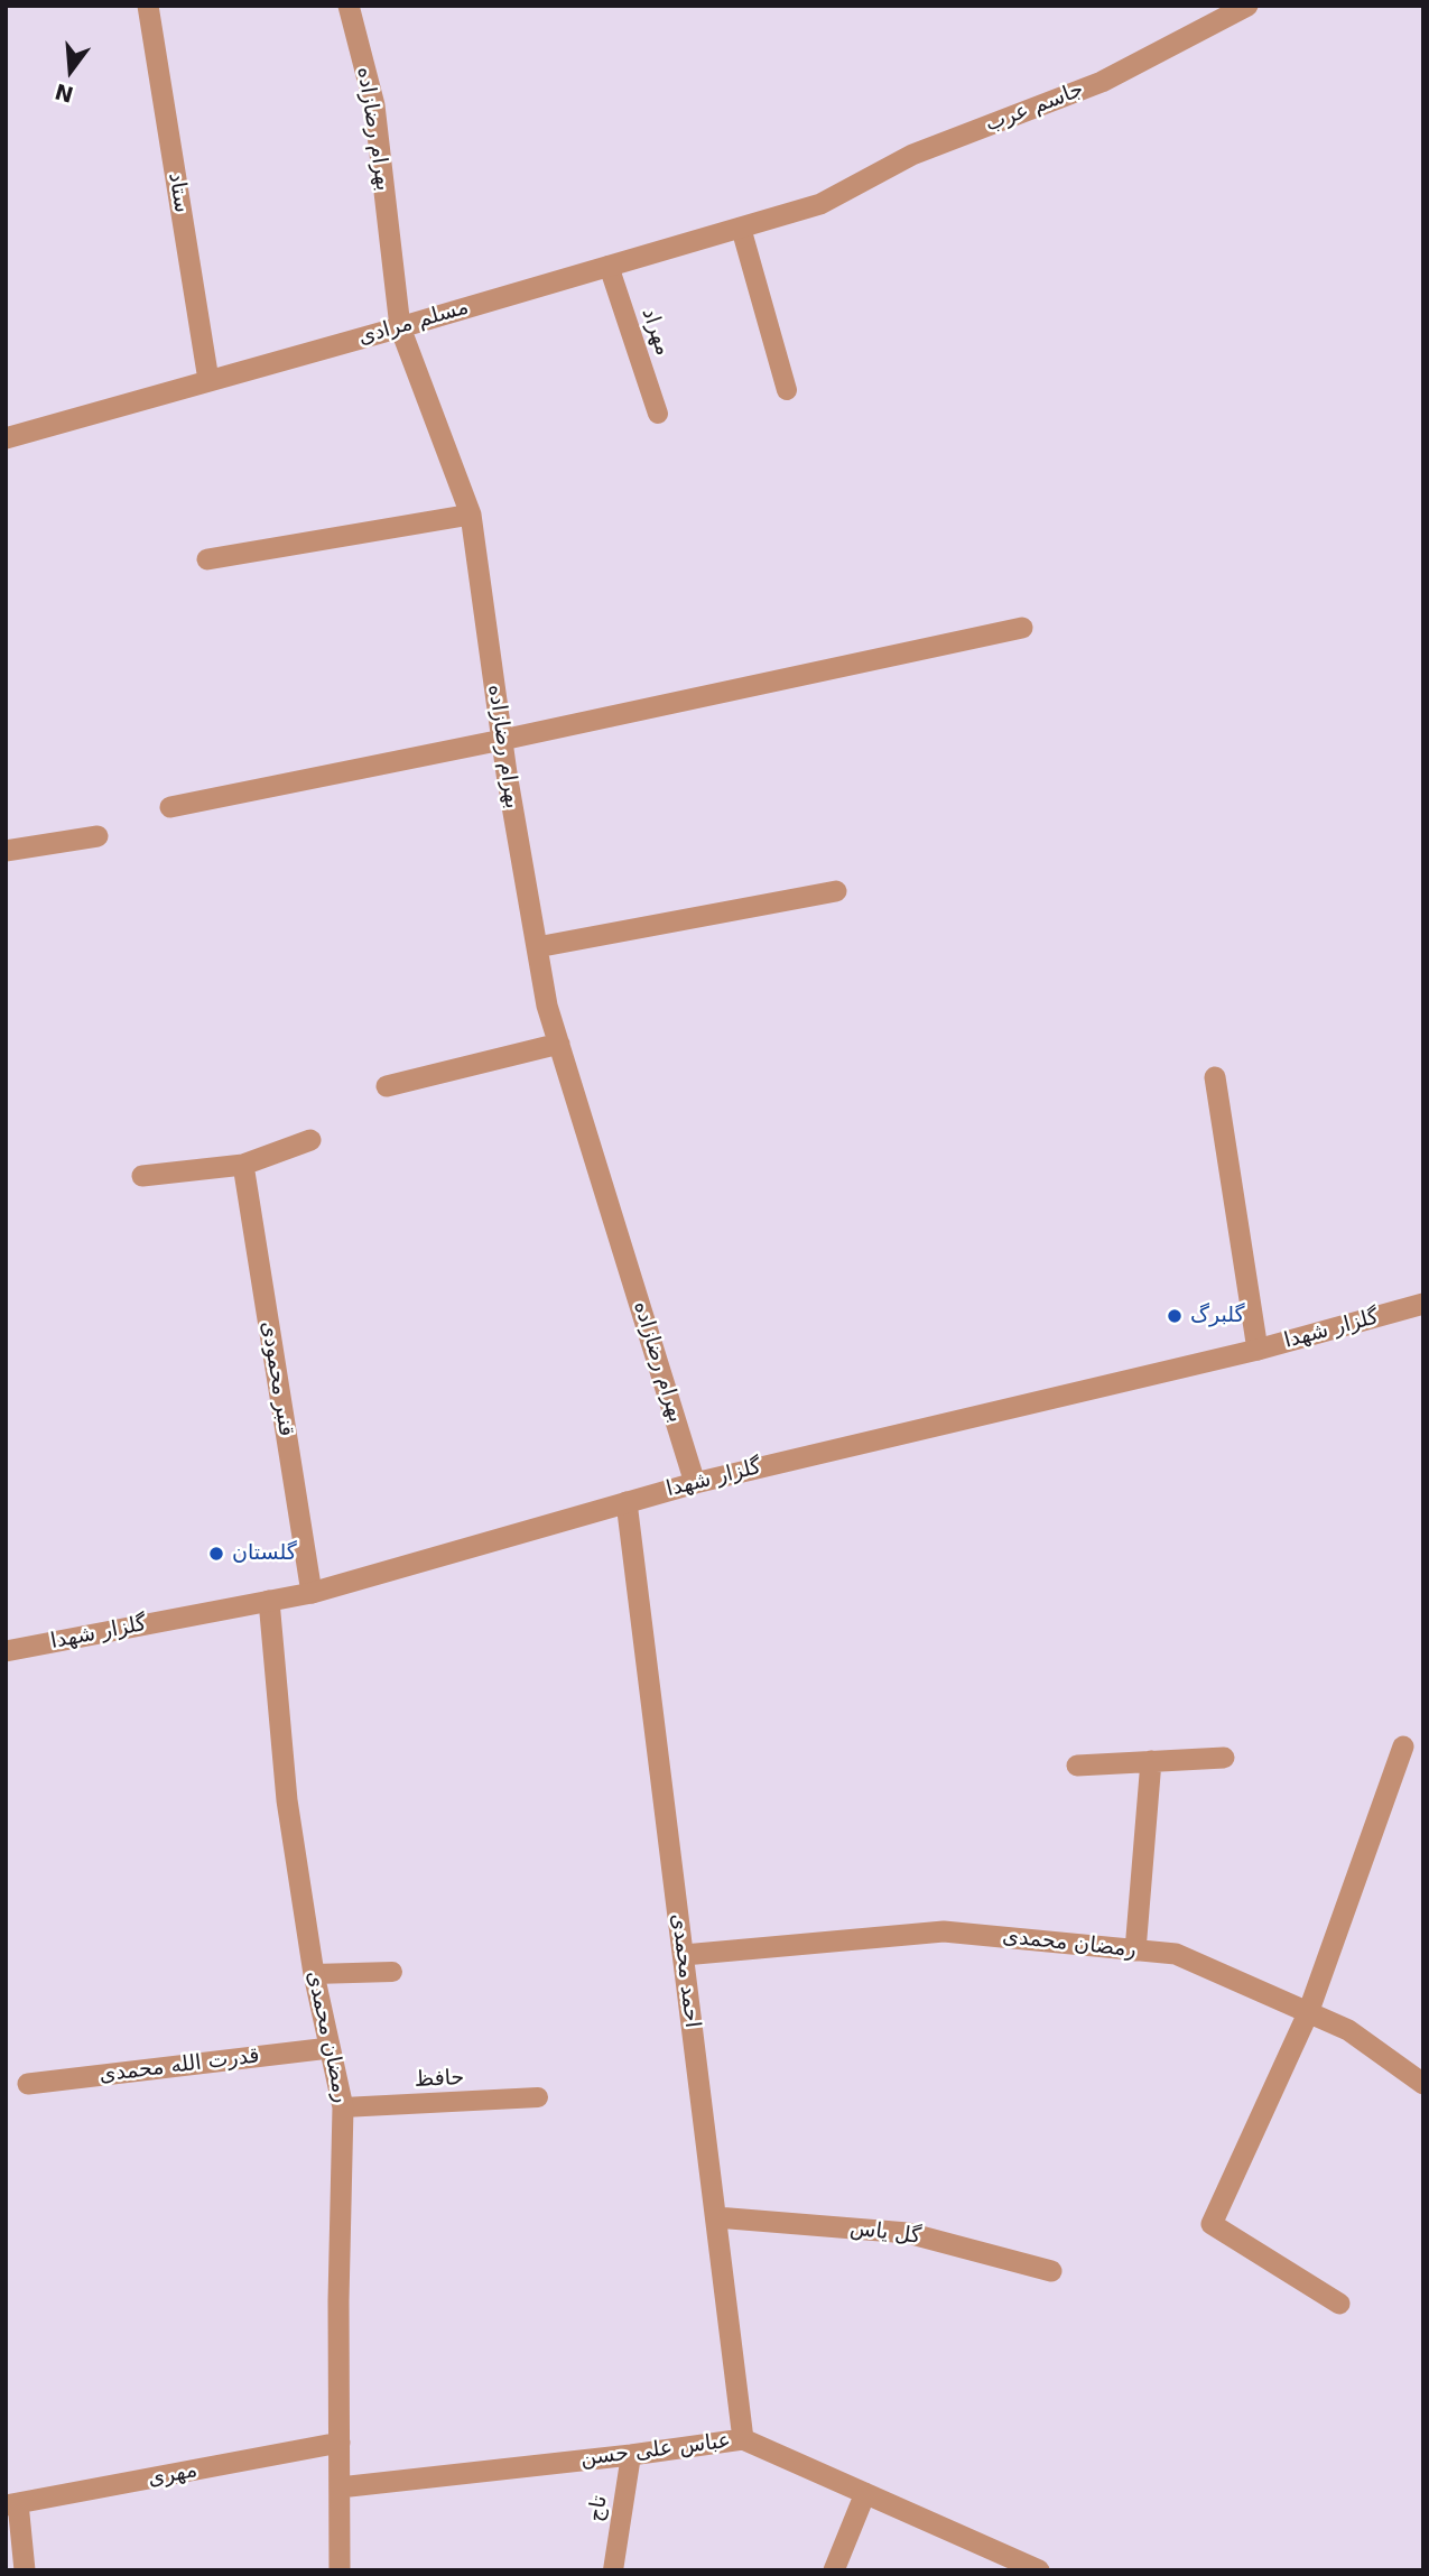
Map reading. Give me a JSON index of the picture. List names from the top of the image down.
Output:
{
  "streets": {
    "street": [
      "جاسم عرب",
      "بهرام رضازاده",
      "ستاد",
      "مسلم مرادی",
      "گلزار شهدا",
      "قنبر محمودی",
      "رمضان محمدی",
      "احمد محمدی",
      "قدرت الله محمدی",
      "گل یاس",
      "عباس علی حسن",
      "مهری"
    ],
    "lane": ["مهراد", "حافظ", "تاج"]
  },
  "crossings": [
    ["جاسم عرب", "مسلم مرادی"],
    ["بهرام رضازاده", "مسلم مرادی"],
    ["بهرام رضازاده", "گلزار شهدا"],
    ["ستاد", "مسلم مرادی"],
    ["مسلم مرادی", "مهراد"],
    ["گلزار شهدا", "قنبر محمودی"],
    ["گلزار شهدا", "رمضان محمدی"],
    ["گلزار شهدا", "احمد محمدی"],
    ["رمضان محمدی", "احمد محمدی"],
    ["رمضان محمدی", "قدرت الله محمدی"],
    ["رمضان محمدی", "حافظ"],
    ["رمضان محمدی", "عباس علی حسن"],
    ["رمضان محمدی", "مهری"],
    ["احمد محمدی", "گل یاس"],
    ["احمد محمدی", "عباس علی حسن"],
    ["عباس علی حسن", "تاج"]
  ],
  "places": ["گلبرگ", "گلستان"],
  "north": "bottom"
}
